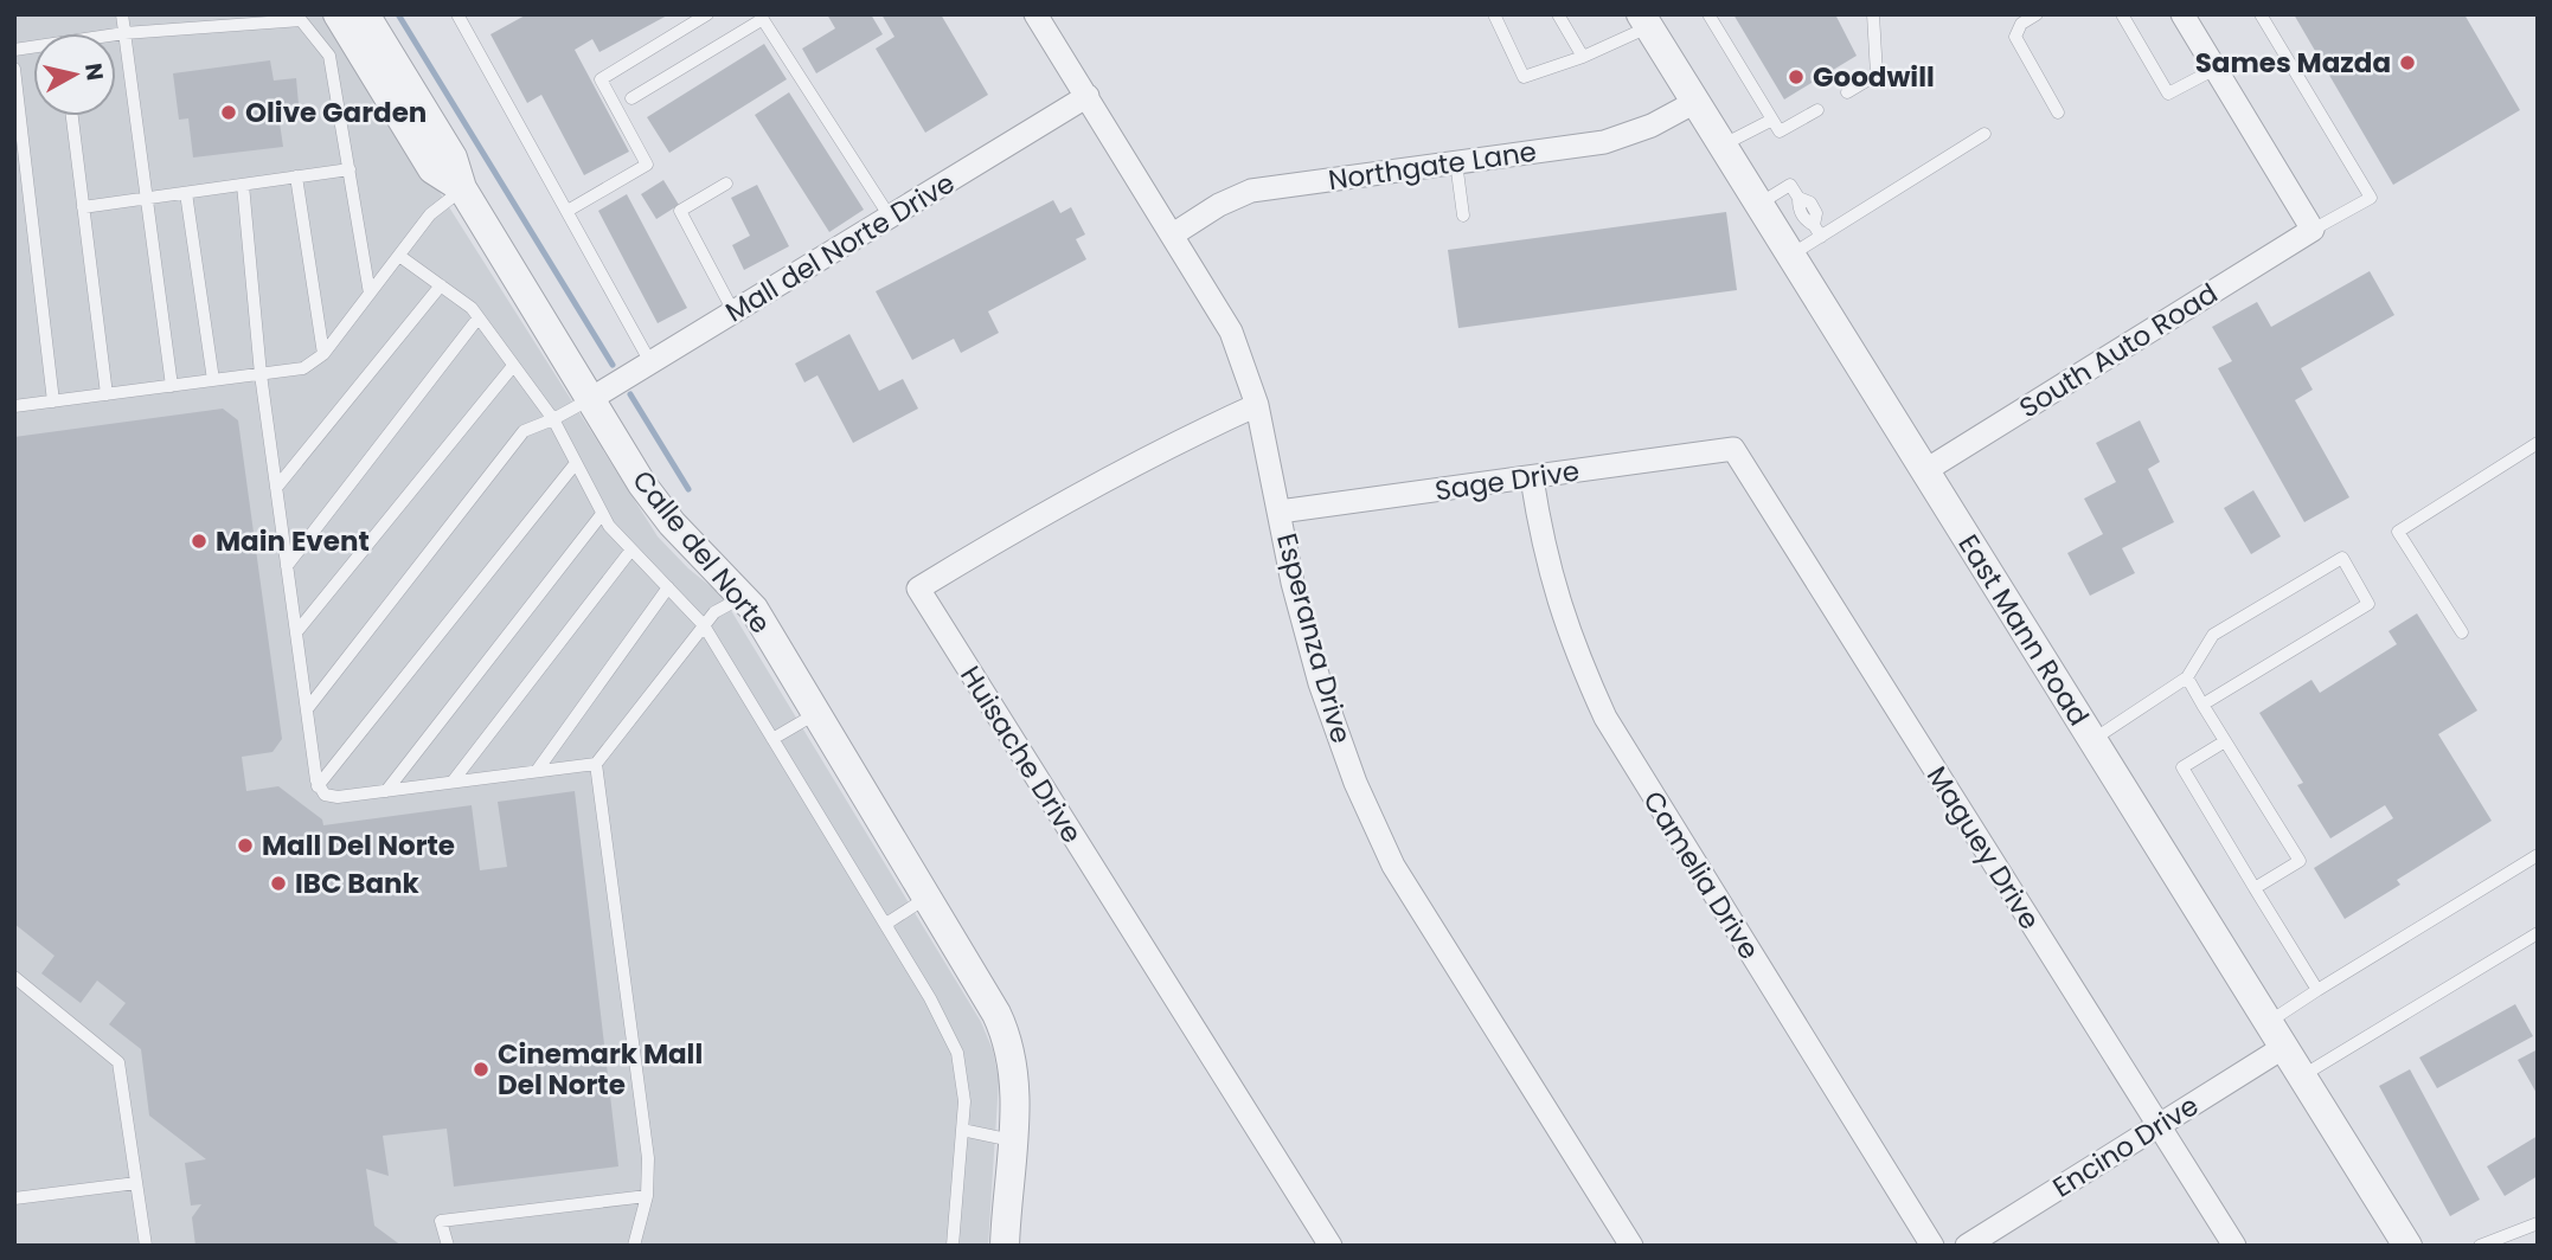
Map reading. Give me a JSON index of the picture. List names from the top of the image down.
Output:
{
  "streets": {
    "street": [
      "Northgate Lane",
      "Mall del Norte Drive",
      "South Auto Road",
      "Sage Drive",
      "Calle del Norte",
      "East Mann Road",
      "Esperanza Drive",
      "Huisache Drive",
      "Maguey Drive",
      "Camelia Drive",
      "Encino Drive"
    ]
  },
  "crossings": [
    ["Northgate Lane", "East Mann Road"],
    ["Northgate Lane", "Esperanza Drive"],
    ["Mall del Norte Drive", "Calle del Norte"],
    ["Mall del Norte Drive", "Esperanza Drive"],
    ["South Auto Road", "East Mann Road"],
    ["Sage Drive", "Esperanza Drive"],
    ["Sage Drive", "Maguey Drive"],
    ["Sage Drive", "Camelia Drive"],
    ["East Mann Road", "Encino Drive"],
    ["Esperanza Drive", "Huisache Drive"],
    ["Maguey Drive", "Encino Drive"]
  ],
  "places": [
    "Sames Mazda",
    "Goodwill",
    "Olive Garden",
    "Main Event",
    "Mall Del Norte",
    "IBC Bank",
    "Cinemark Mall Del Norte"
  ],
  "north": "right"
}
